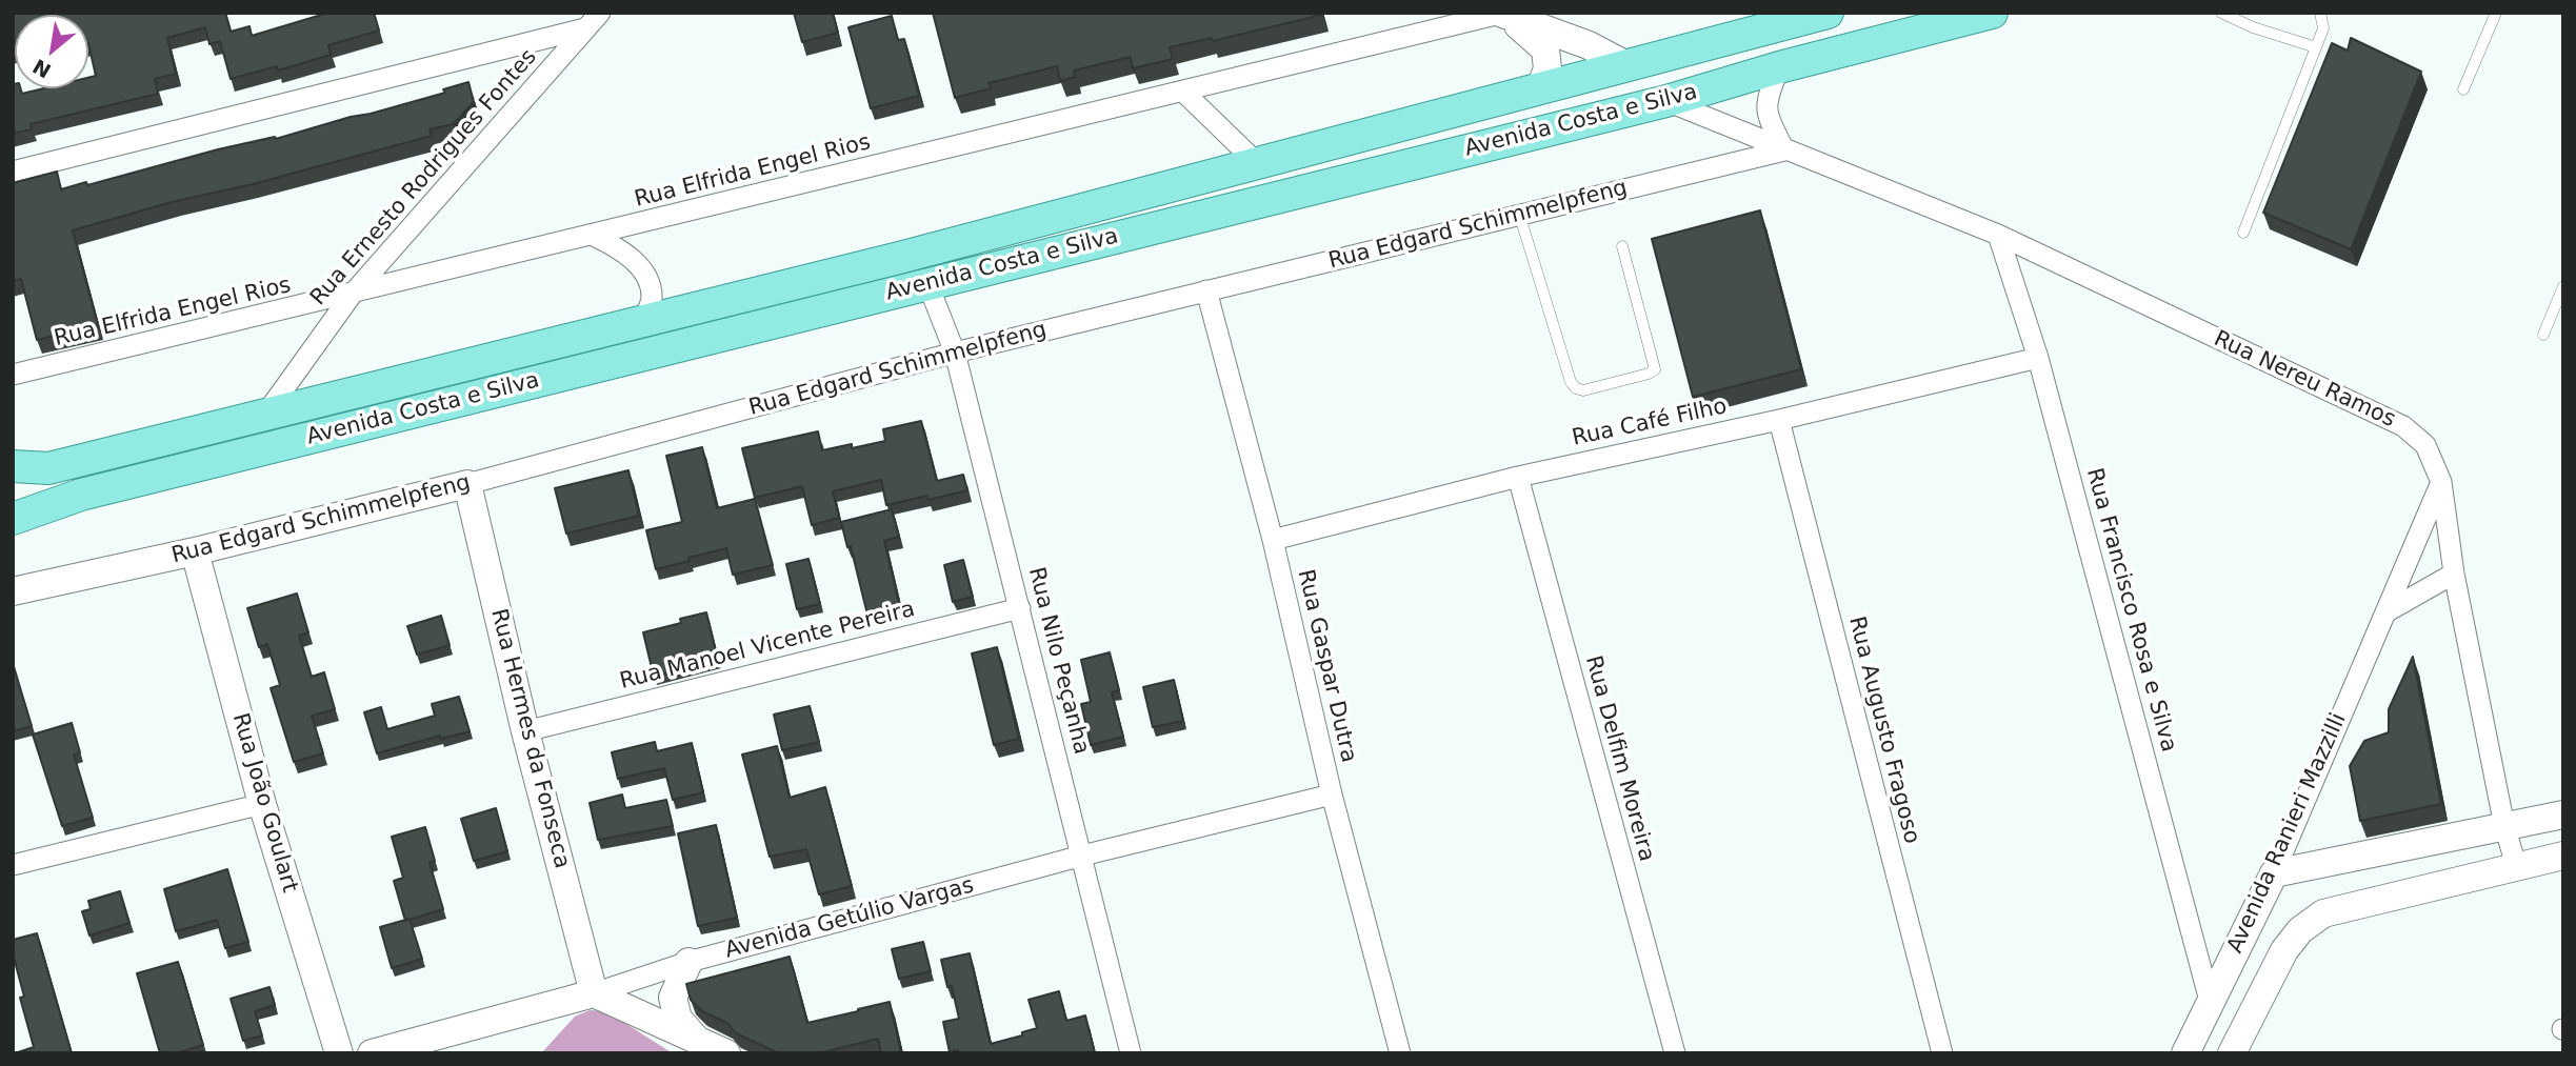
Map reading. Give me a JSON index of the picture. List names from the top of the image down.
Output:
{
  "streets": {
    "main road": ["Avenida Costa e Silva"],
    "street": [
      "Rua Elfrida Engel Rios",
      "Rua Ernesto Rodrigues Fontes",
      "Rua Edgard Schimmelpfeng",
      "Rua Nereu Ramos",
      "Rua Café Filho",
      "Rua Francisco Rosa e Silva",
      "Rua Manoel Vicente Pereira",
      "Rua Nilo Peçanha",
      "Rua Gaspar Dutra",
      "Rua Augusto Fragoso",
      "Rua Hermes da Fonseca",
      "Rua Delfim Moreira",
      "Rua João Goulart",
      "Avenida Ranieri Mazzilli",
      "Avenida Getúlio Vargas"
    ]
  },
  "crossings": [
    ["Avenida Costa e Silva", "Rua Ernesto Rodrigues Fontes"],
    ["Avenida Costa e Silva", "Rua Nereu Ramos"],
    ["Avenida Costa e Silva", "Rua Nilo Peçanha"],
    ["Rua Elfrida Engel Rios", "Rua Ernesto Rodrigues Fontes"],
    ["Rua Edgard Schimmelpfeng", "Rua Nereu Ramos"],
    ["Rua Edgard Schimmelpfeng", "Rua Nilo Peçanha"],
    ["Rua Edgard Schimmelpfeng", "Rua Gaspar Dutra"],
    ["Rua Edgard Schimmelpfeng", "Rua Hermes da Fonseca"],
    ["Rua Edgard Schimmelpfeng", "Rua João Goulart"],
    ["Rua Nereu Ramos", "Rua Francisco Rosa e Silva"],
    ["Rua Nereu Ramos", "Avenida Ranieri Mazzilli"],
    ["Rua Café Filho", "Rua Francisco Rosa e Silva"],
    ["Rua Café Filho", "Rua Gaspar Dutra"],
    ["Rua Café Filho", "Rua Augusto Fragoso"],
    ["Rua Café Filho", "Rua Delfim Moreira"],
    ["Rua Francisco Rosa e Silva", "Avenida Ranieri Mazzilli"],
    ["Rua Manoel Vicente Pereira", "Rua Nilo Peçanha"],
    ["Rua Manoel Vicente Pereira", "Rua Hermes da Fonseca"],
    ["Rua Nilo Peçanha", "Avenida Getúlio Vargas"],
    ["Rua Gaspar Dutra", "Avenida Getúlio Vargas"],
    ["Rua Hermes da Fonseca", "Avenida Getúlio Vargas"]
  ],
  "north": "bottom left"
}
